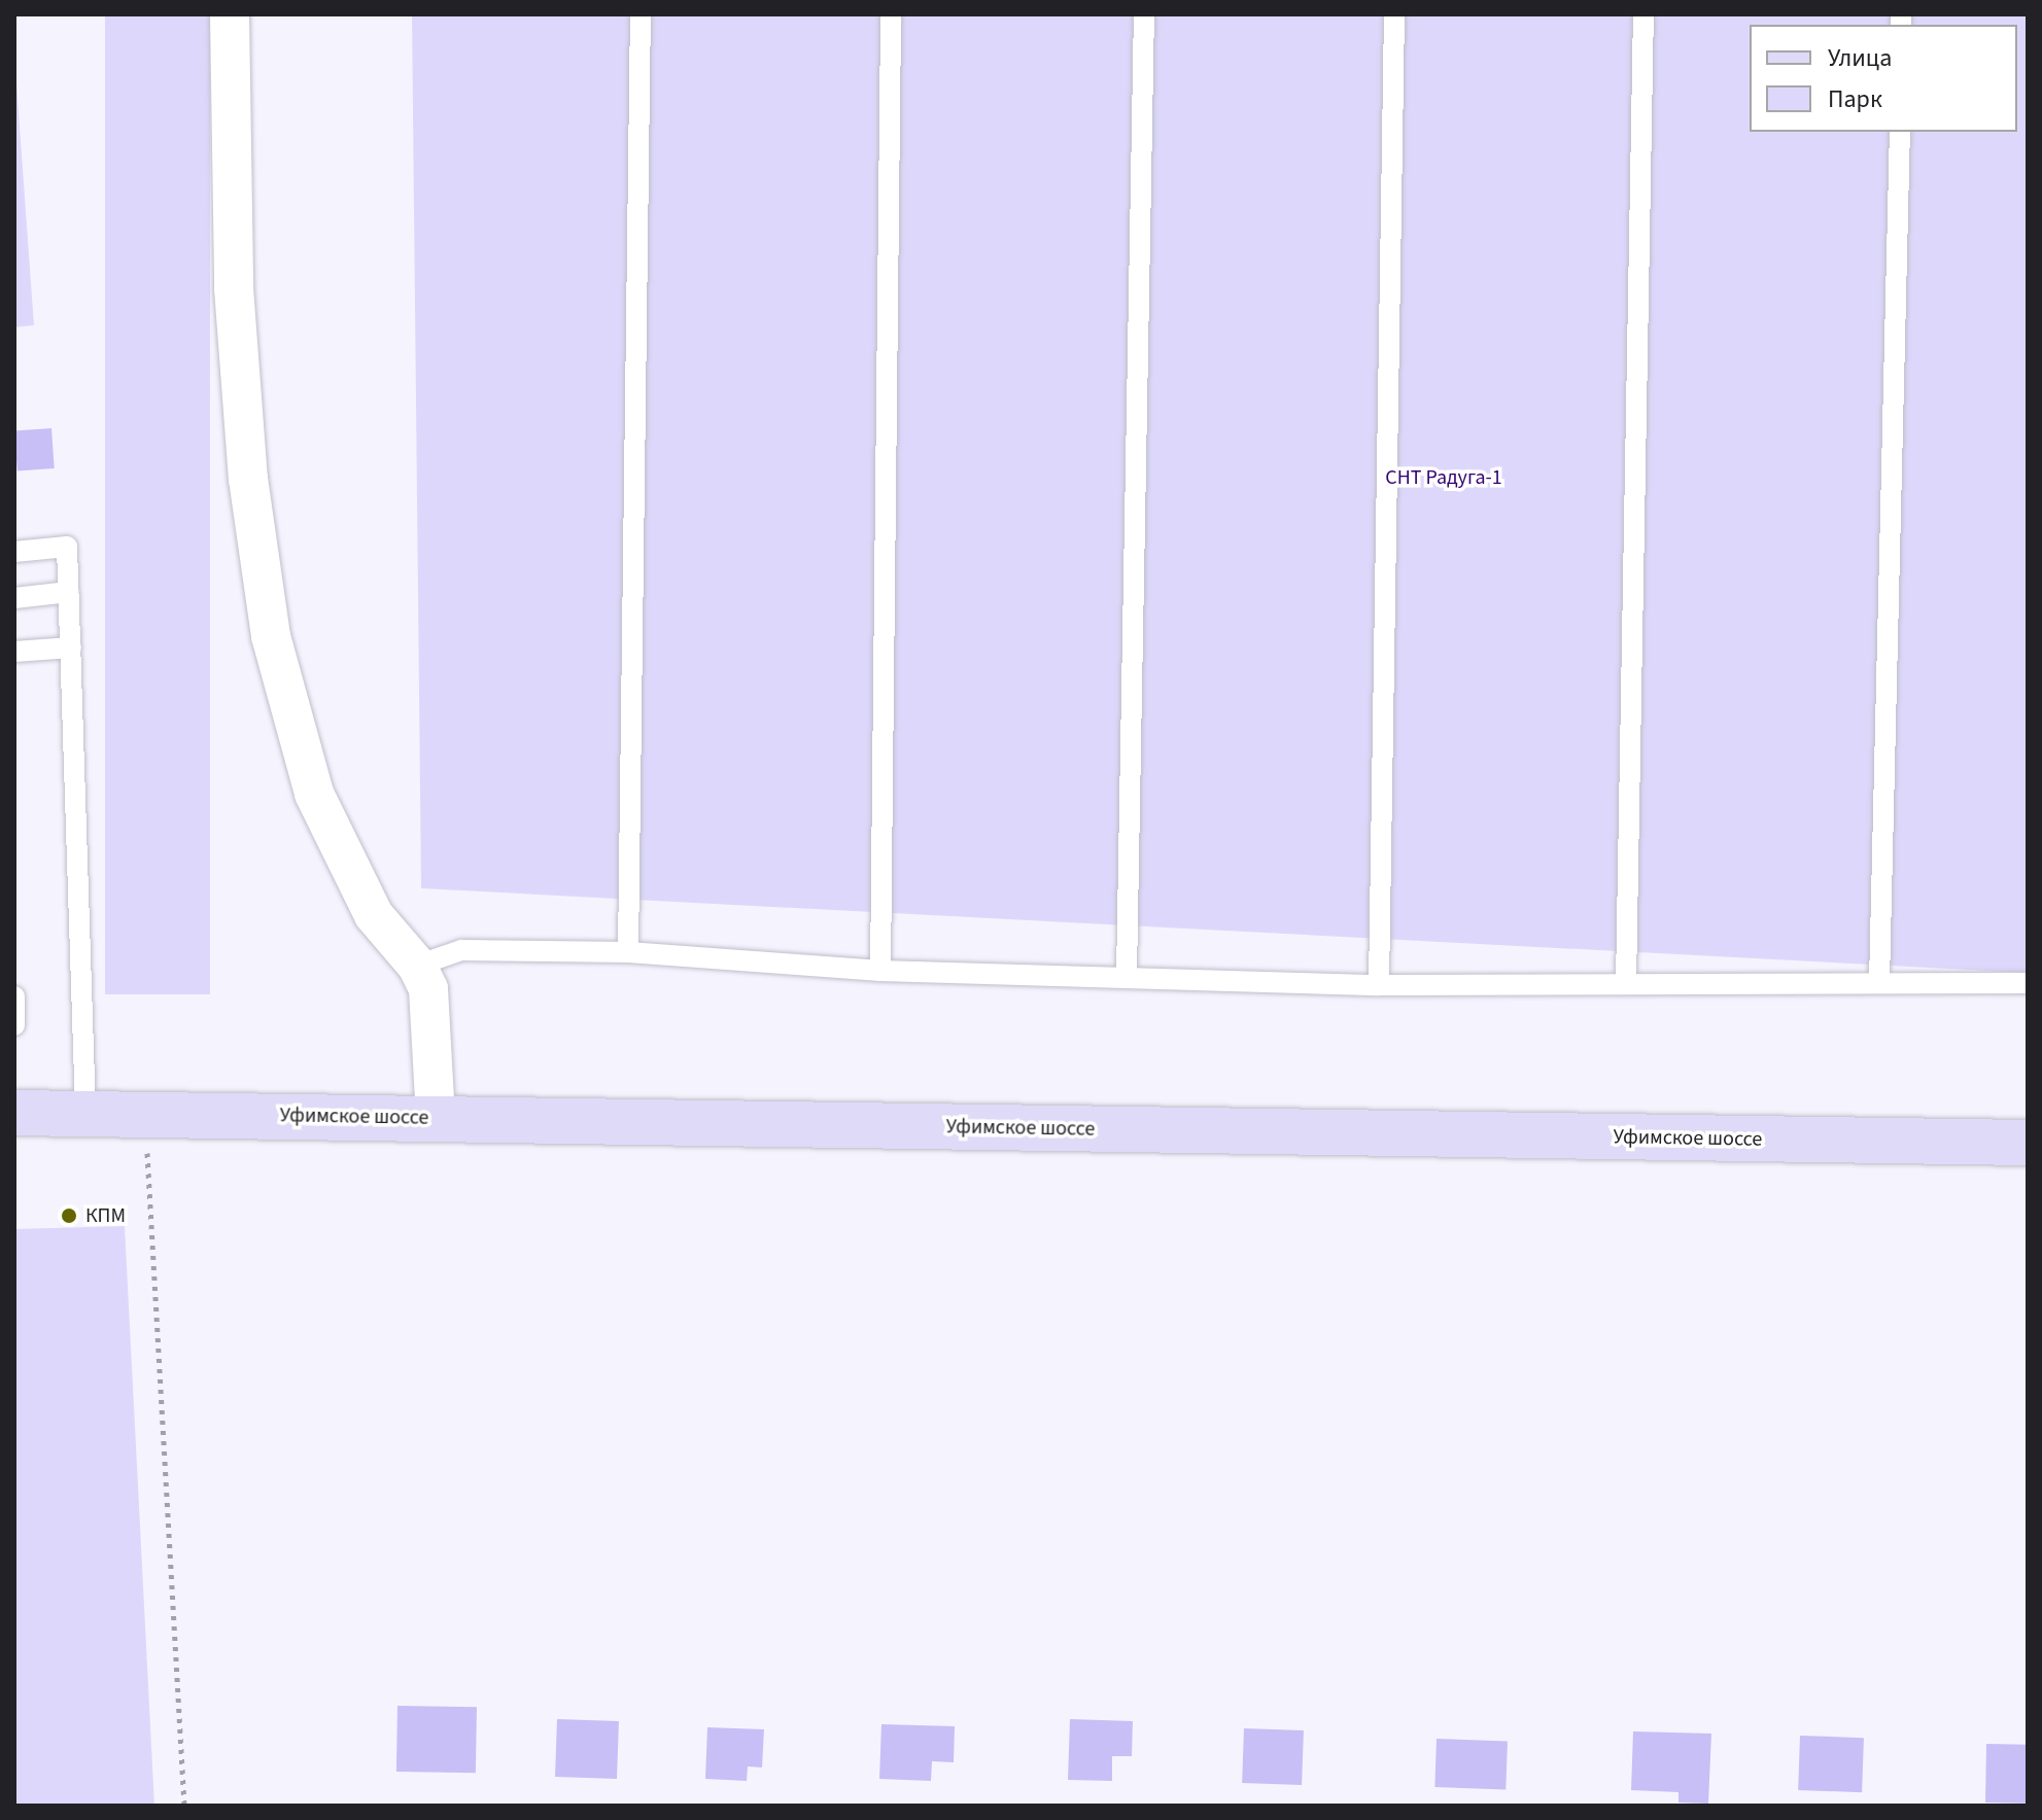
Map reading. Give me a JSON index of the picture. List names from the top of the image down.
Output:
{
  "streets": {
    "main road": ["Уфимское шоссе"]
  },
  "parks": ["СНТ Радуга-1"],
  "places": ["КПМ"],
  "legend": ["Улица", "Парк"]
}
